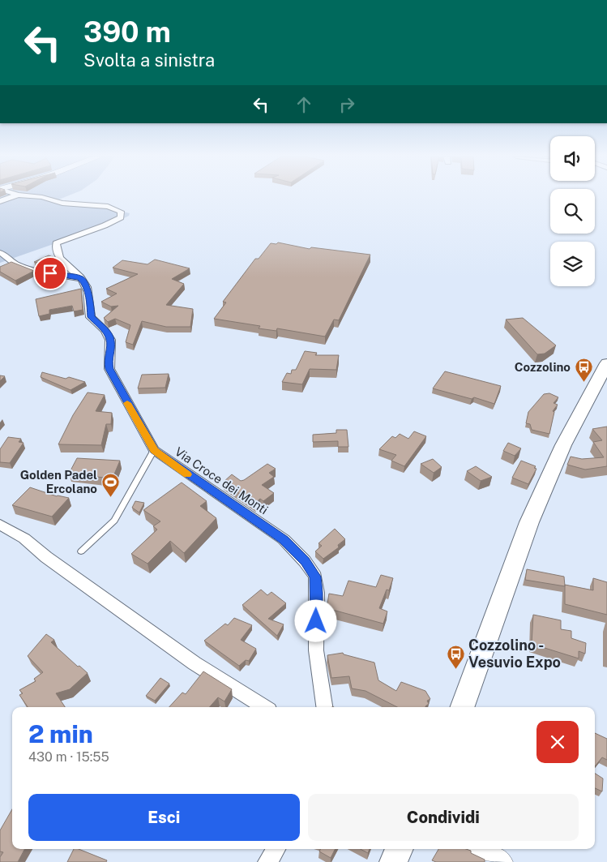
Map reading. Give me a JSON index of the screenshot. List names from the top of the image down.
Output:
{
  "streets": {
    "street": ["Via Croce dei Monti"]
  },
  "places": {
    "bus stop": ["Cozzolino", "Cozzolino - Vesuvio Expo"],
    "sports": ["Golden Padel Ercolano"]
  },
  "page": {
    "turn": ["390 m", "Svolta a sinistra"],
    "heading": ["2 min", "430 m · 15:55"],
    "buttons": ["Esci", "Condividi"]
  }
}
